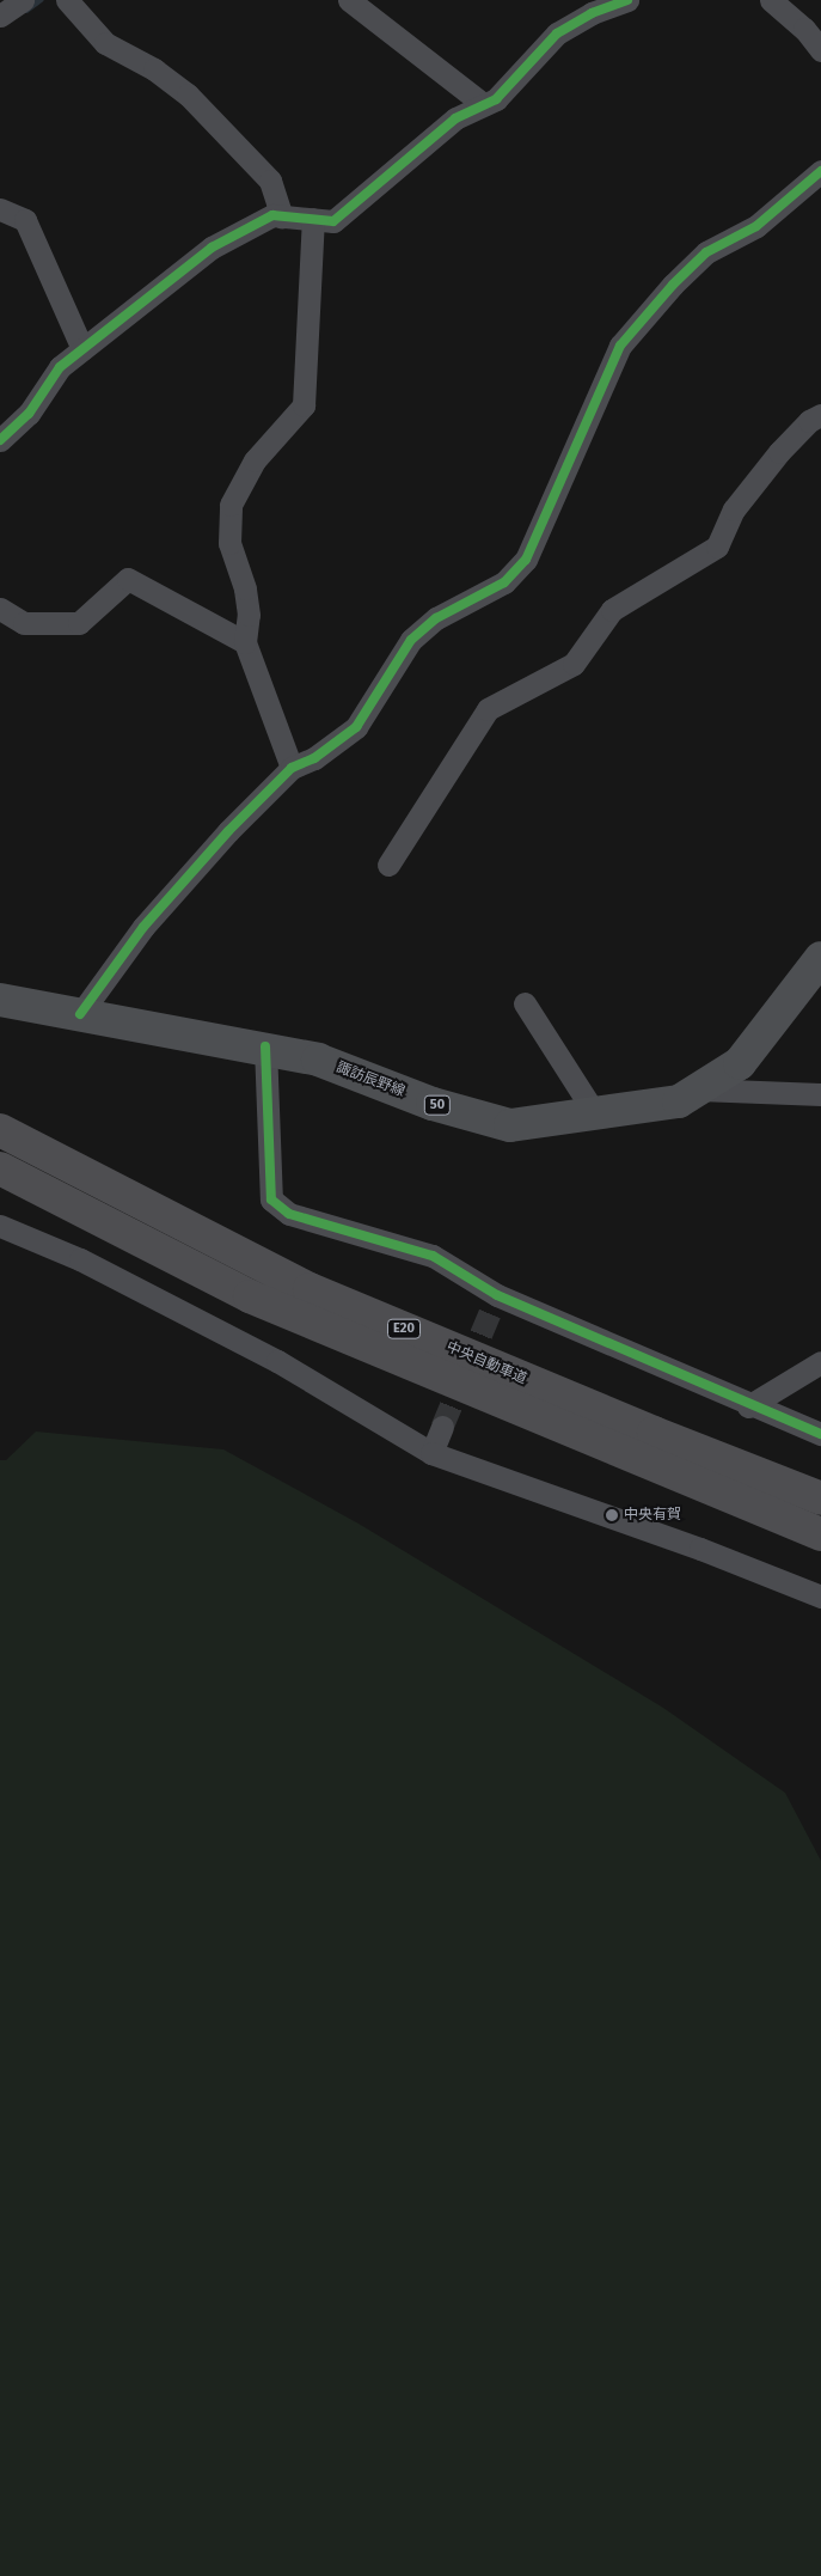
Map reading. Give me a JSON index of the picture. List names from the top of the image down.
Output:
{
  "streets": {
    "highway": ["E20", "中央自動車道"],
    "main road": ["諏訪辰野線", "50"]
  },
  "places": ["中央有賀"]
}
